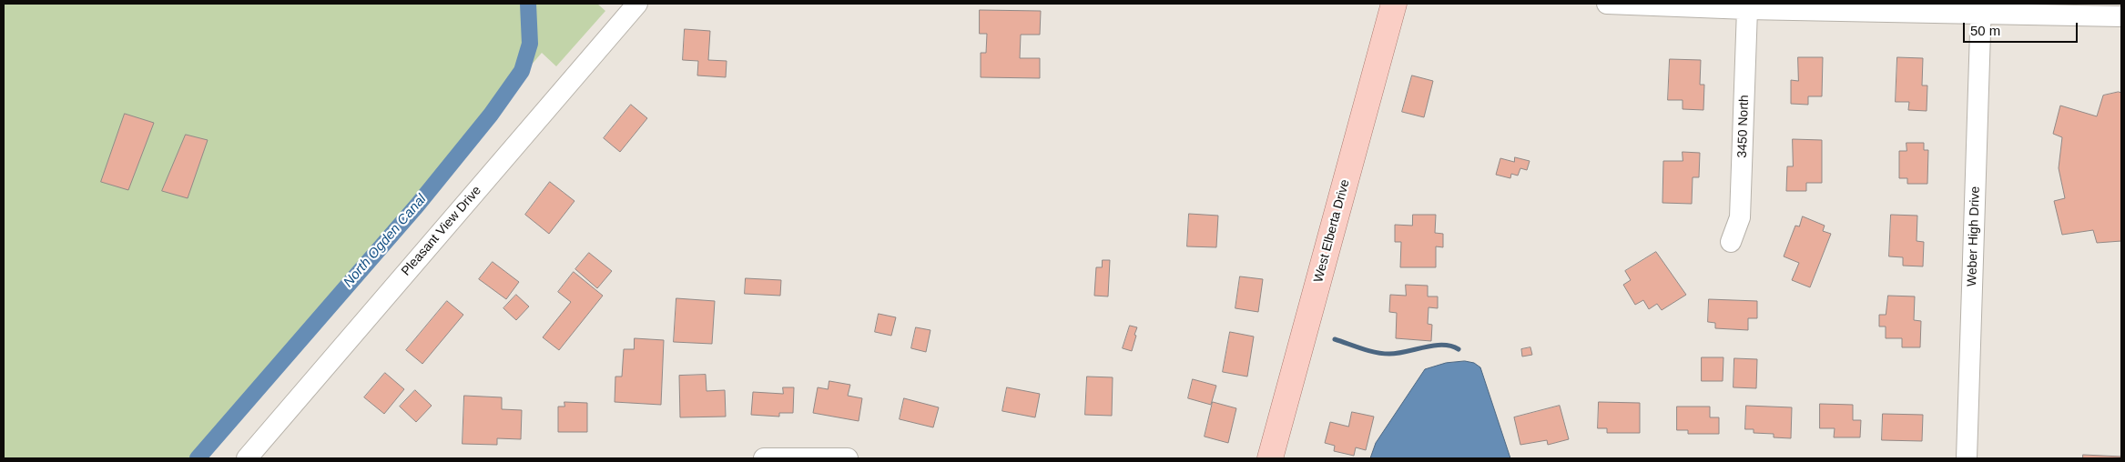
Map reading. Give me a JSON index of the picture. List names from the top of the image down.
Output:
{
  "streets": {
    "main road": ["West Elberta Drive"],
    "street": ["3450 North", "Pleasant View Drive", "Weber High Drive"]
  },
  "water": ["North Ogden Canal"],
  "scale_bar": "50 m"
}
